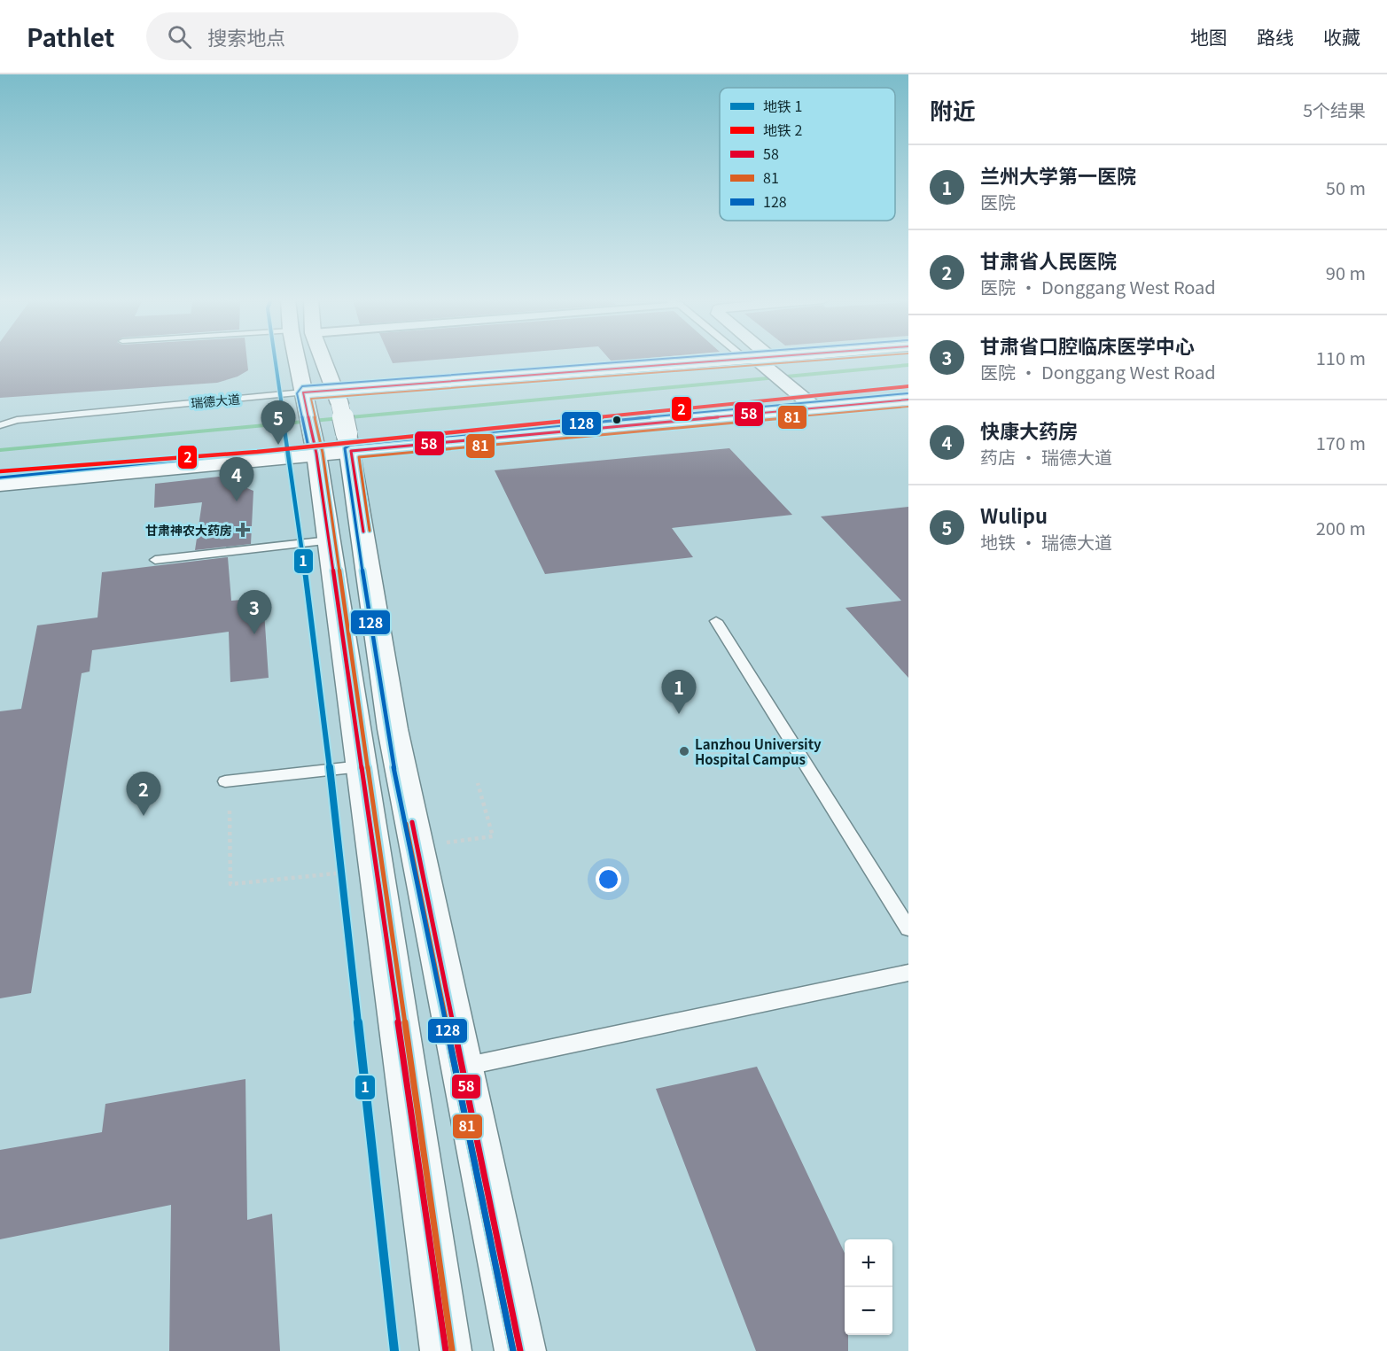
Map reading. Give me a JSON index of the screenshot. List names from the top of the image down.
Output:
{
  "streets": {
    "main road": ["瑞德大道"]
  },
  "places": {
    "health": ["甘肃神农大药房"],
    "other": ["Lanzhou University Hospital Campus"]
  },
  "lines": [
    "metro line 1",
    "transit line 58",
    "transit line 81",
    "transit line 128",
    "metro line 2"
  ],
  "legend": [
    "地铁 1",
    "地铁 2",
    "58",
    "81",
    "128"
  ],
  "page": {
    "header": "Pathlet",
    "search": "搜索地点",
    "nav": ["地图", "路线", "收藏"],
    "heading": ["附近", "5个结果"],
    "list": [
      {
        "mark": "1",
        "name": "兰州大学第一医院",
        "note": "医院",
        "value": "50 m"
      },
      {
        "mark": "2",
        "name": "甘肃省人民医院",
        "note": "医院 · Donggang West Road",
        "value": "90 m"
      },
      {
        "mark": "3",
        "name": "甘肃省口腔临床医学中心",
        "note": "医院 · Donggang West Road",
        "value": "110 m"
      },
      {
        "mark": "4",
        "name": "快康大药房",
        "note": "药店 · 瑞德大道",
        "value": "170 m"
      },
      {
        "mark": "5",
        "name": "Wulipu",
        "note": "地铁 · 瑞德大道",
        "value": "200 m"
      }
    ],
    "pins": [
      "5",
      "4",
      "3",
      "1",
      "2"
    ],
    "map_buttons": ["+", "−"]
  }
}
